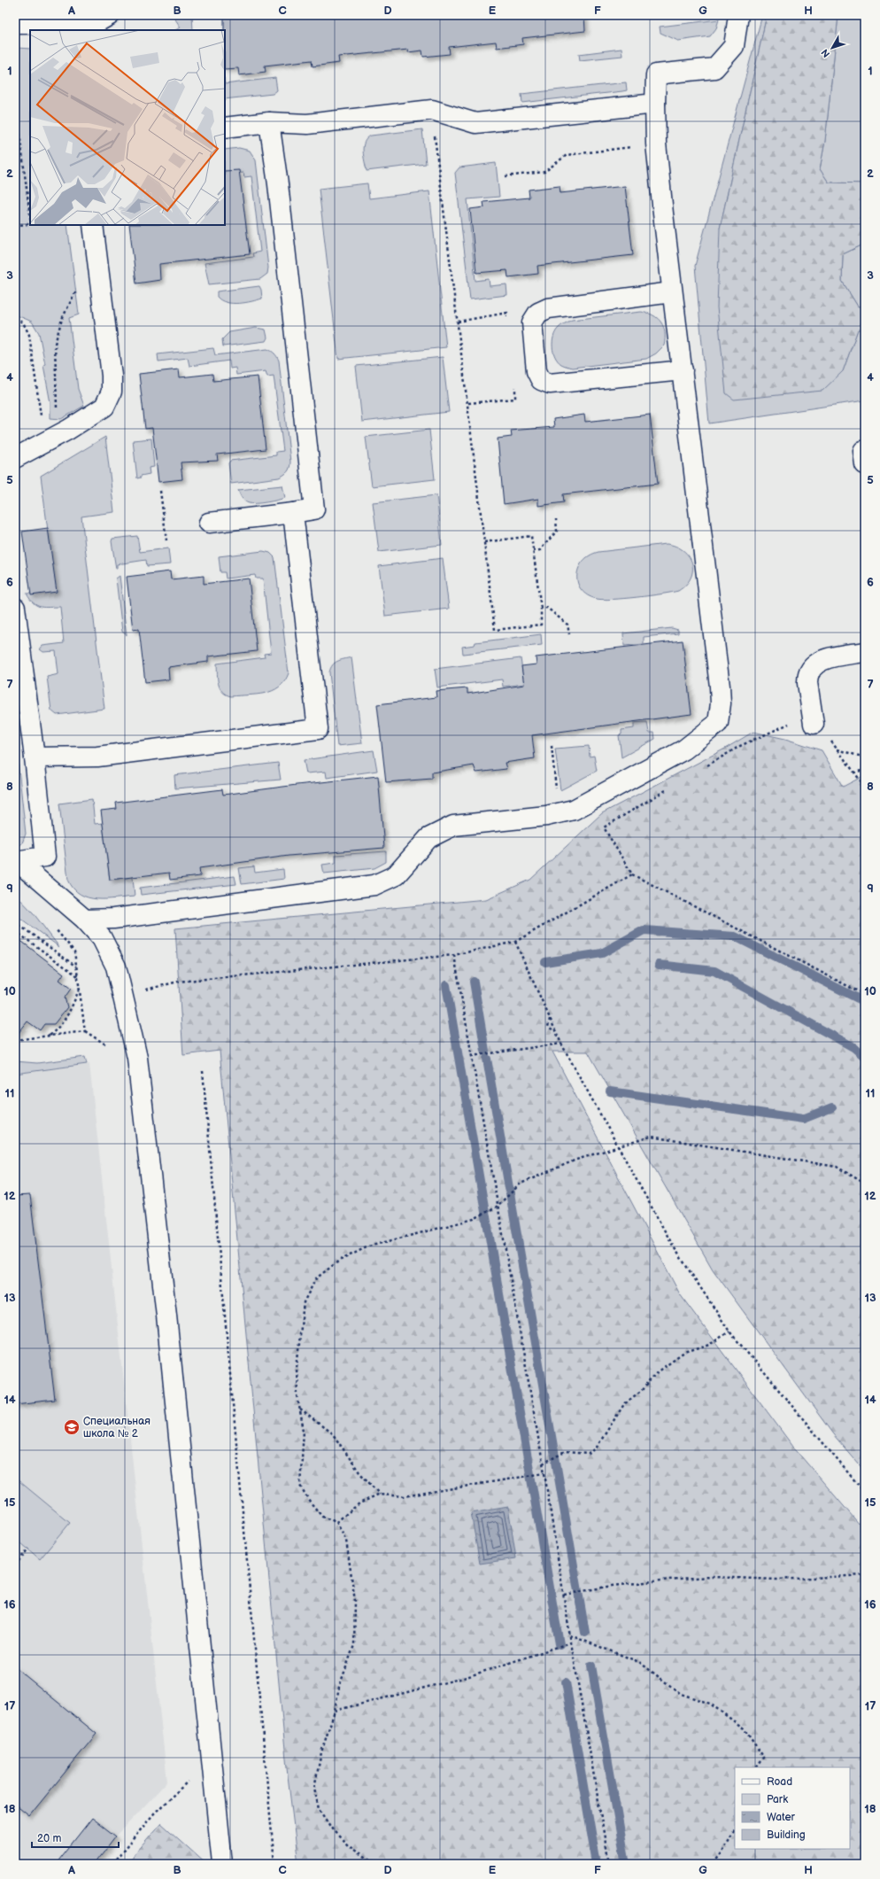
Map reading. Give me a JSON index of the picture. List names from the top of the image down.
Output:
{
  "places": {
    "school or university": ["Специальная школа № 2"]
  },
  "legend": [
    "Road",
    "Park",
    "Water",
    "Building"
  ],
  "scale_bar": "20 m",
  "north": "bottom left",
  "grid": {
    "columns": [
      "A",
      "B",
      "C",
      "D",
      "E",
      "F",
      "G",
      "H"
    ],
    "rows": [
      "1",
      "2",
      "3",
      "4",
      "5",
      "6",
      "7",
      "8",
      "9",
      "10",
      "11",
      "12",
      "13",
      "14",
      "15",
      "16",
      "17",
      "18"
    ]
  }
}
